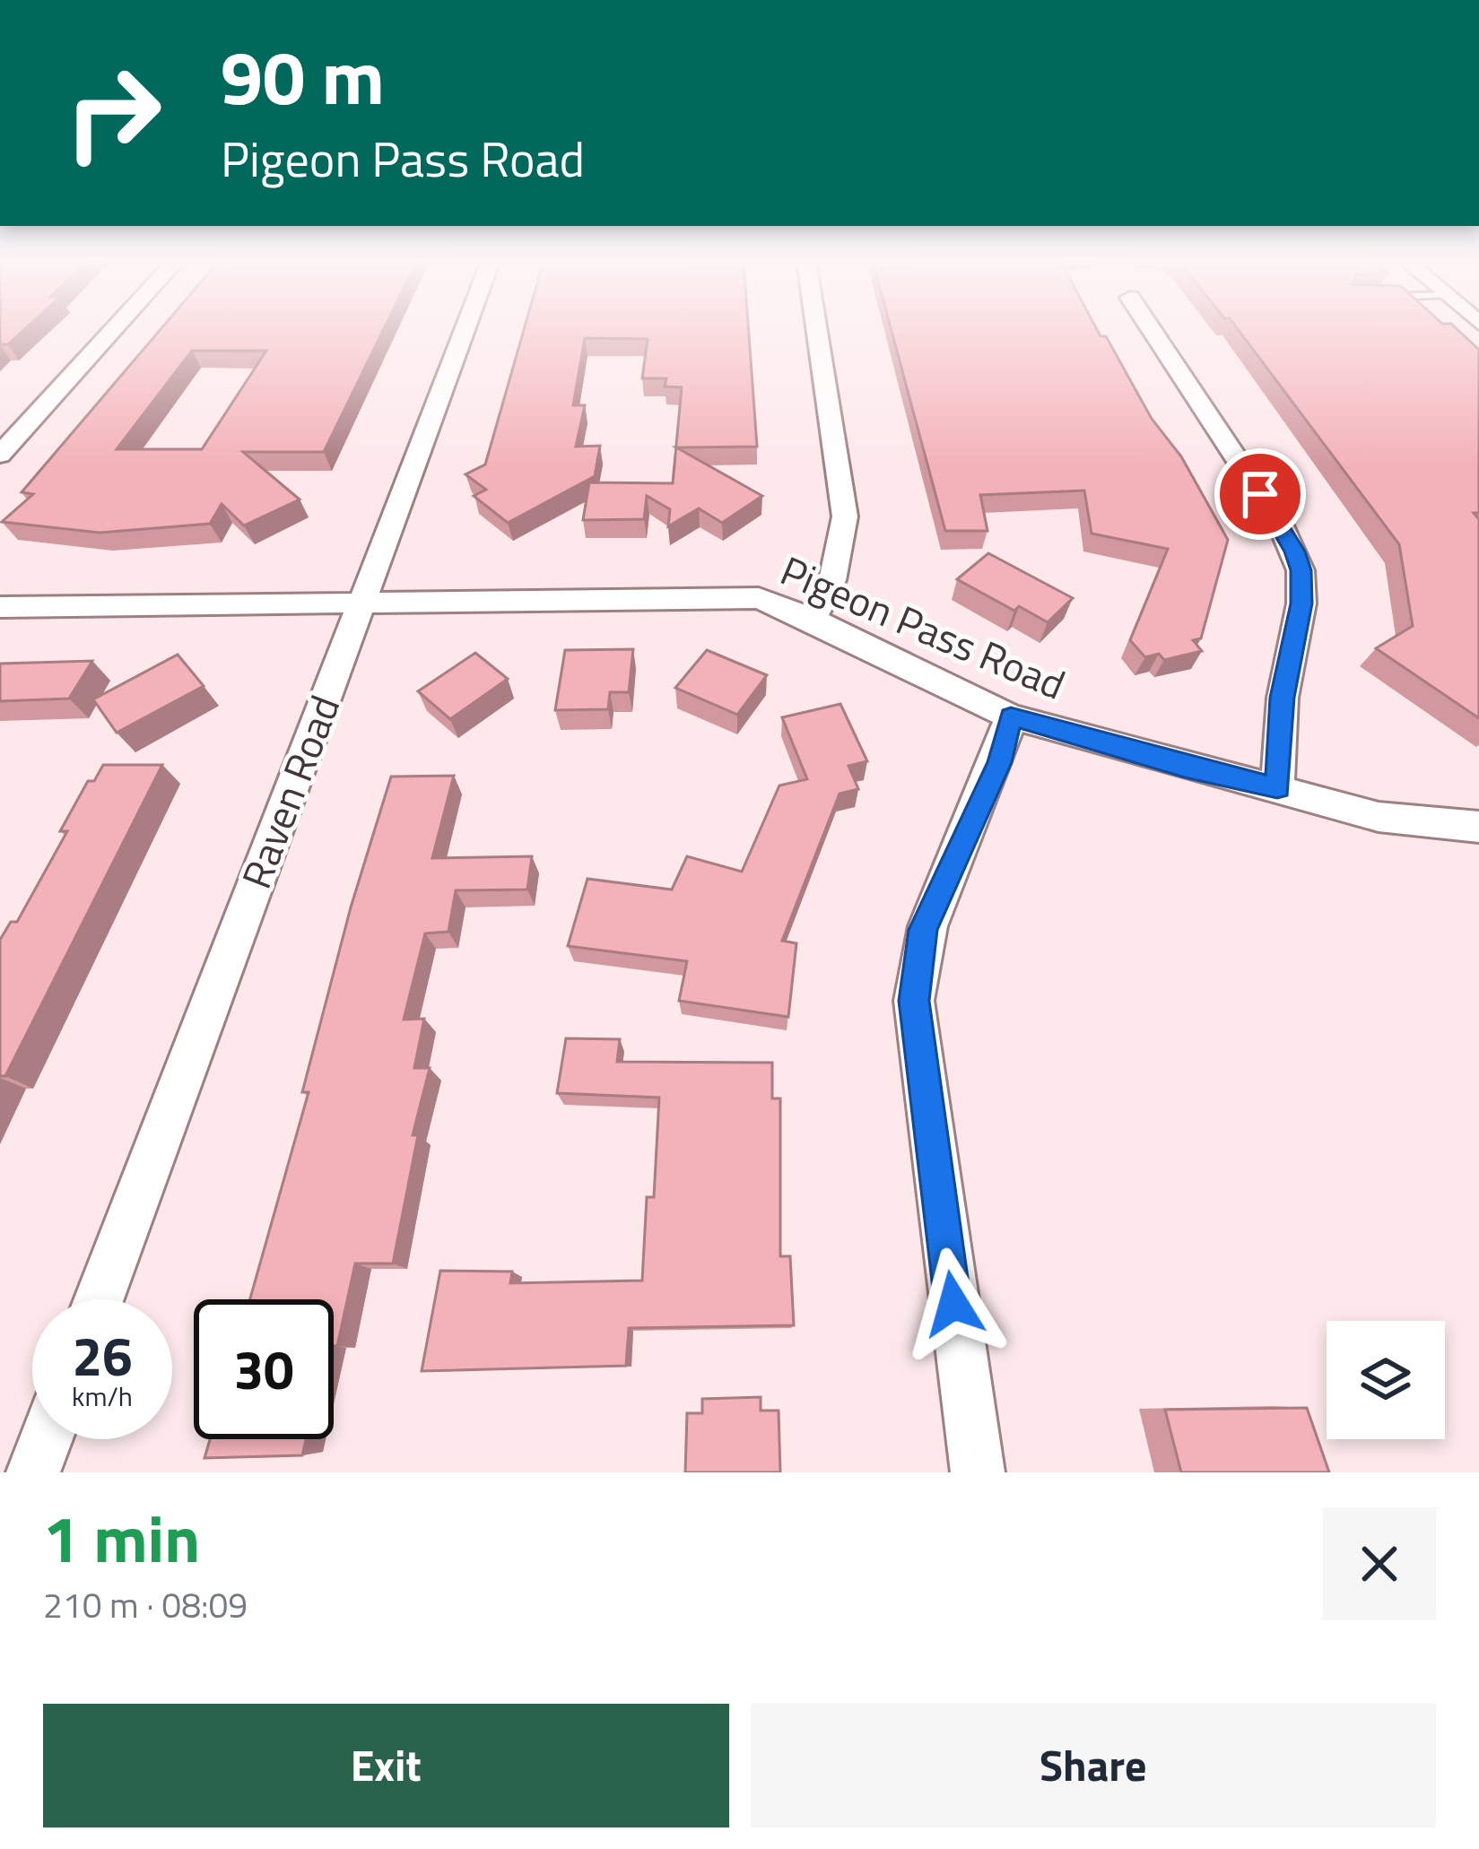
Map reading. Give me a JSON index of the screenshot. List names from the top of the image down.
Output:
{
  "streets": {
    "street": ["Pigeon Pass Road", "Raven Road"]
  },
  "crossings": [
    ["Pigeon Pass Road", "Raven Road"]
  ],
  "page": {
    "turn": ["90 m", "Pigeon Pass Road"],
    "speed": "26 km/h",
    "limit": "30",
    "heading": ["1 min", "210 m · 08:09"],
    "buttons": ["Exit", "Share"]
  }
}
